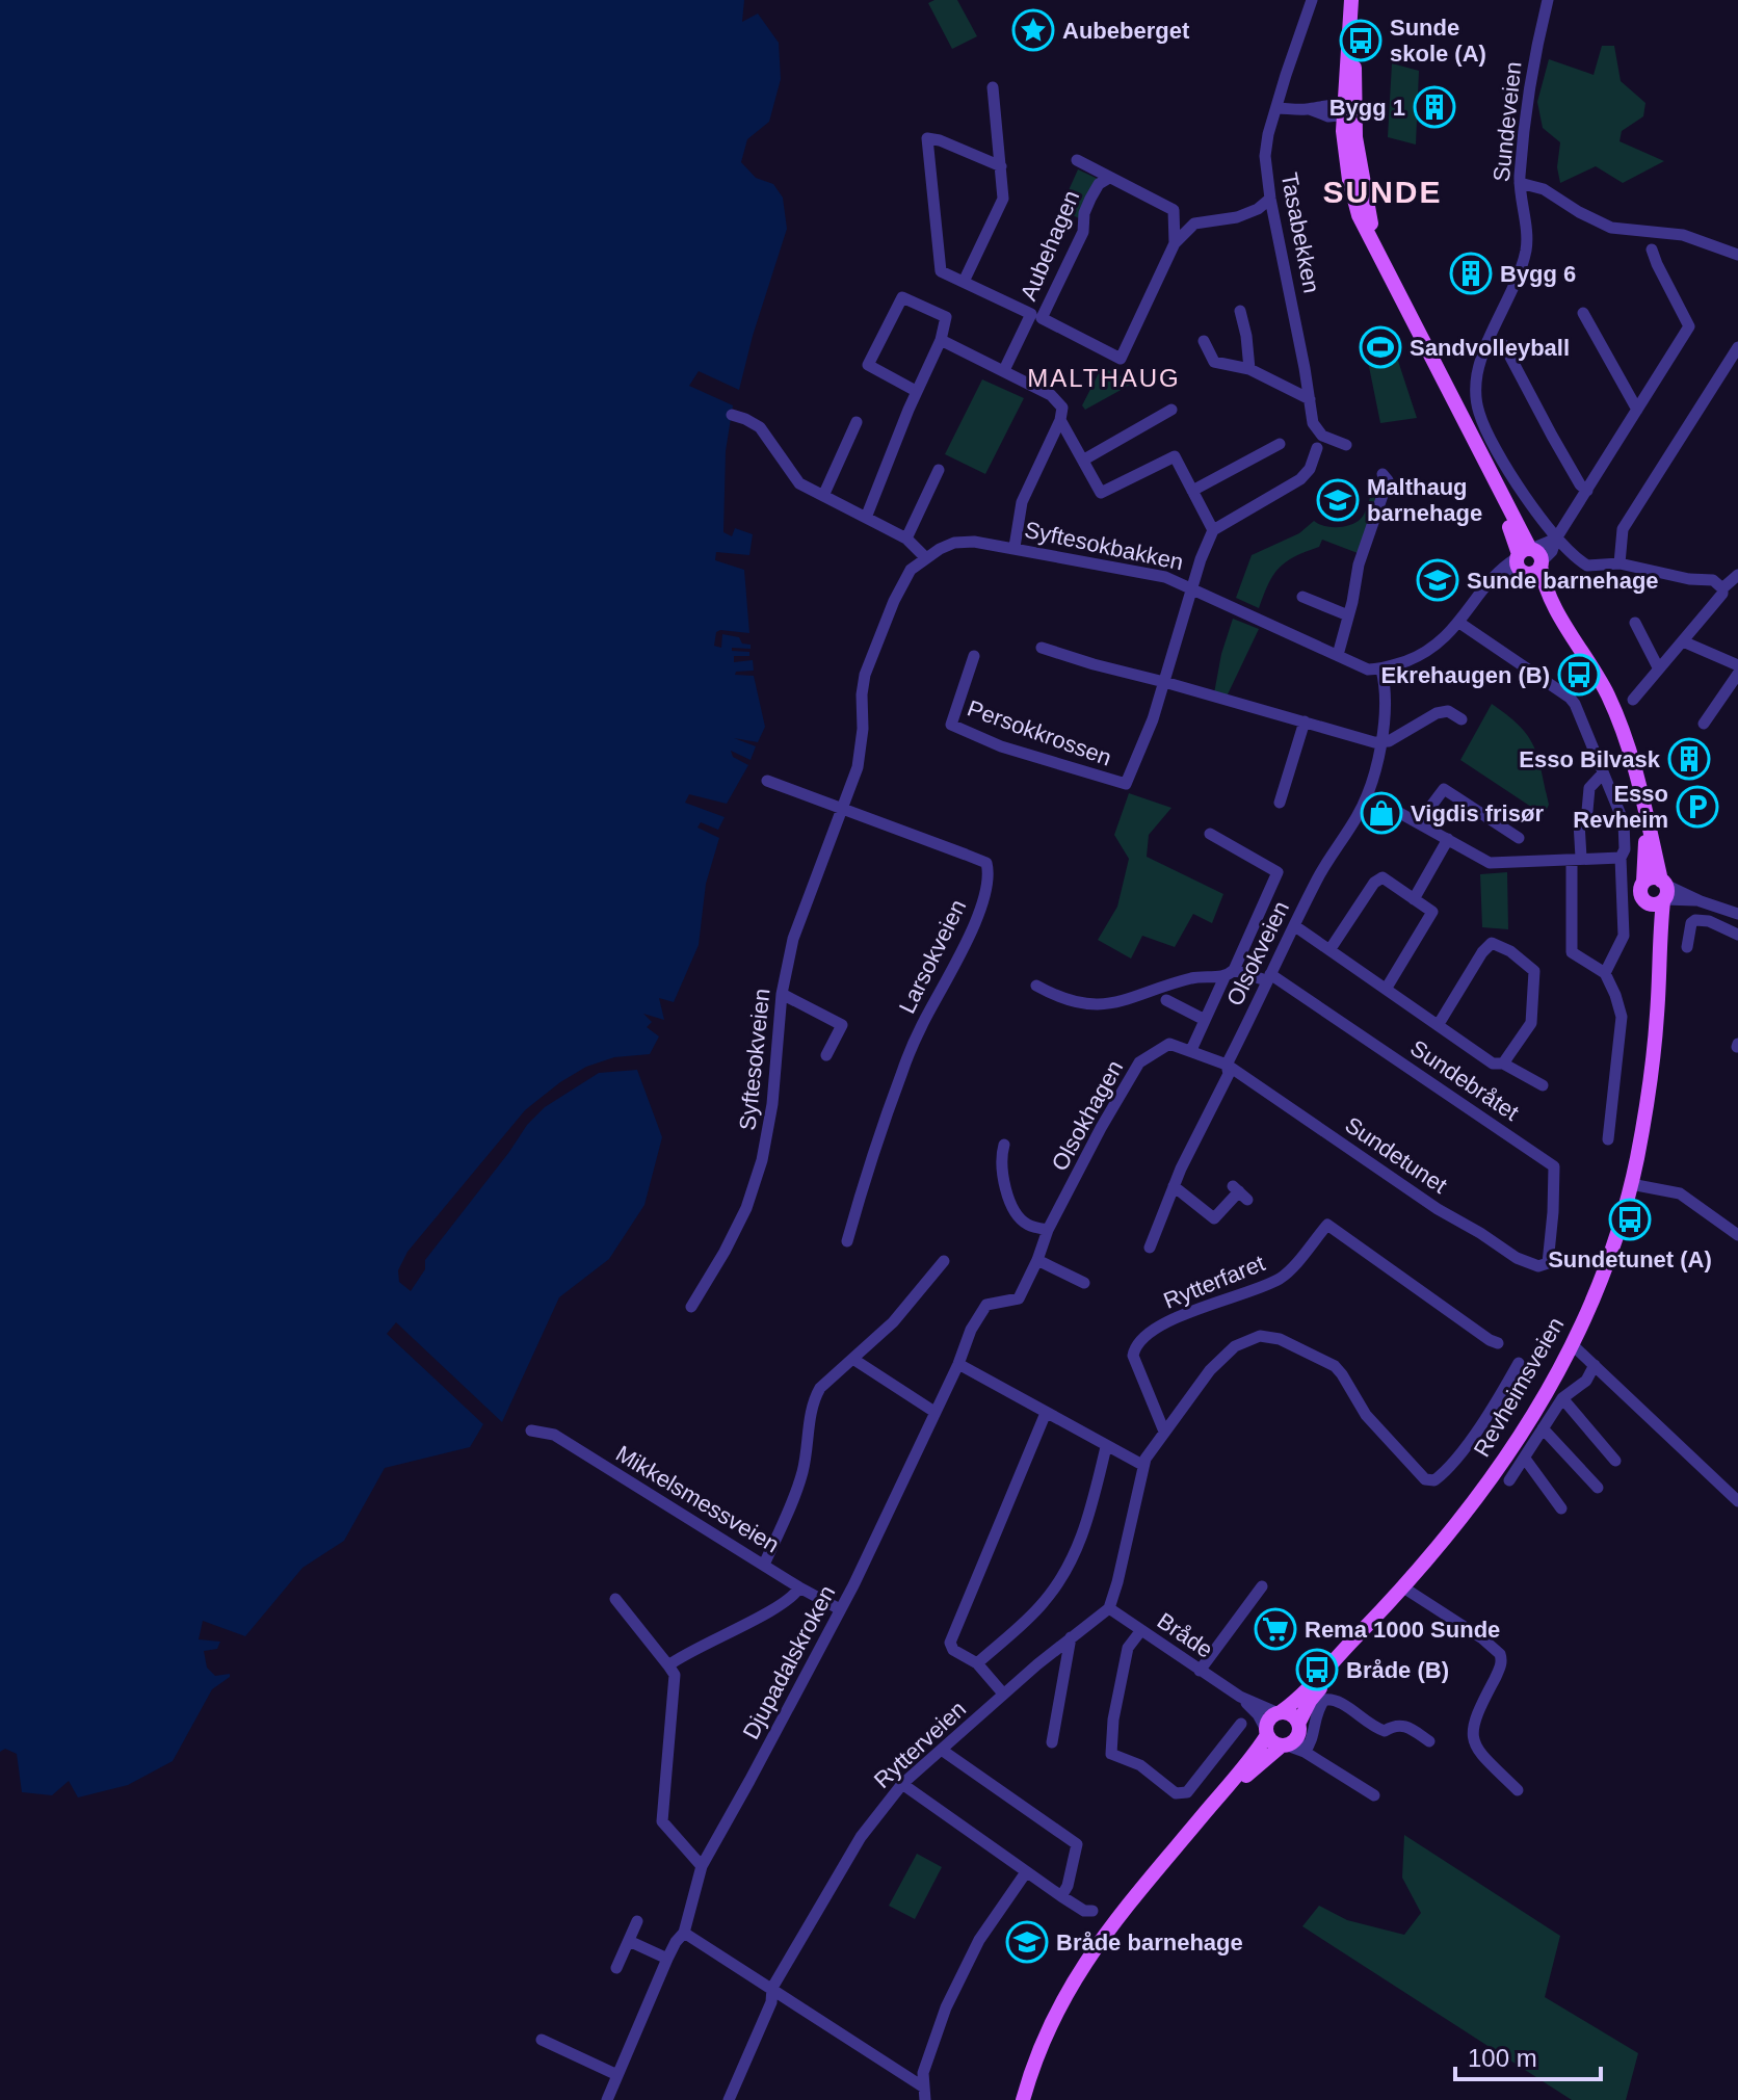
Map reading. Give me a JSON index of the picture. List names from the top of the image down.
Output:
{
  "streets": {
    "main road": ["Revheimsveien"],
    "street": [
      "Sundeveien",
      "Tasabekken",
      "Aubehagen",
      "Syftesokbakken",
      "Persokkrossen",
      "Olsokveien",
      "Larsokveien",
      "Syftesokveien",
      "Sundebråtet",
      "Olsokhagen",
      "Sundetunet",
      "Rytterfaret",
      "Mikkelsmessveien",
      "Bråde",
      "Djupadalskroken",
      "Rytterveien"
    ]
  },
  "crossings": [
    ["Syftesokbakken", "Persokkrossen"],
    ["Syftesokbakken", "Olsokveien"],
    ["Olsokveien", "Sundebråtet"],
    ["Olsokveien", "Olsokhagen"],
    ["Olsokveien", "Sundetunet"],
    ["Larsokveien", "Syftesokveien"],
    ["Sundebråtet", "Sundetunet"],
    ["Olsokhagen", "Sundetunet"],
    ["Olsokhagen", "Djupadalskroken"],
    ["Revheimsveien", "Bråde"],
    ["Mikkelsmessveien", "Djupadalskroken"],
    ["Bråde", "Rytterveien"]
  ],
  "districts": ["SUNDE", "MALTHAUG"],
  "places": {
    "place": ["Aubeberget"],
    "bus stop": [
      "Sunde skole (A)",
      "Ekrehaugen (B)",
      "Sundetunet (A)",
      "Bråde (B)"
    ],
    "building": ["Bygg 1", "Bygg 6", "Esso Bilvask"],
    "sports": ["Sandvolleyball"],
    "school or university": ["Malthaug barnehage", "Sunde barnehage", "Bråde barnehage"],
    "parking": ["Esso Revheim"],
    "shop": ["Vigdis frisør"],
    "supermarket": ["Rema 1000 Sunde"]
  },
  "scale_bar": "100 m"
}
